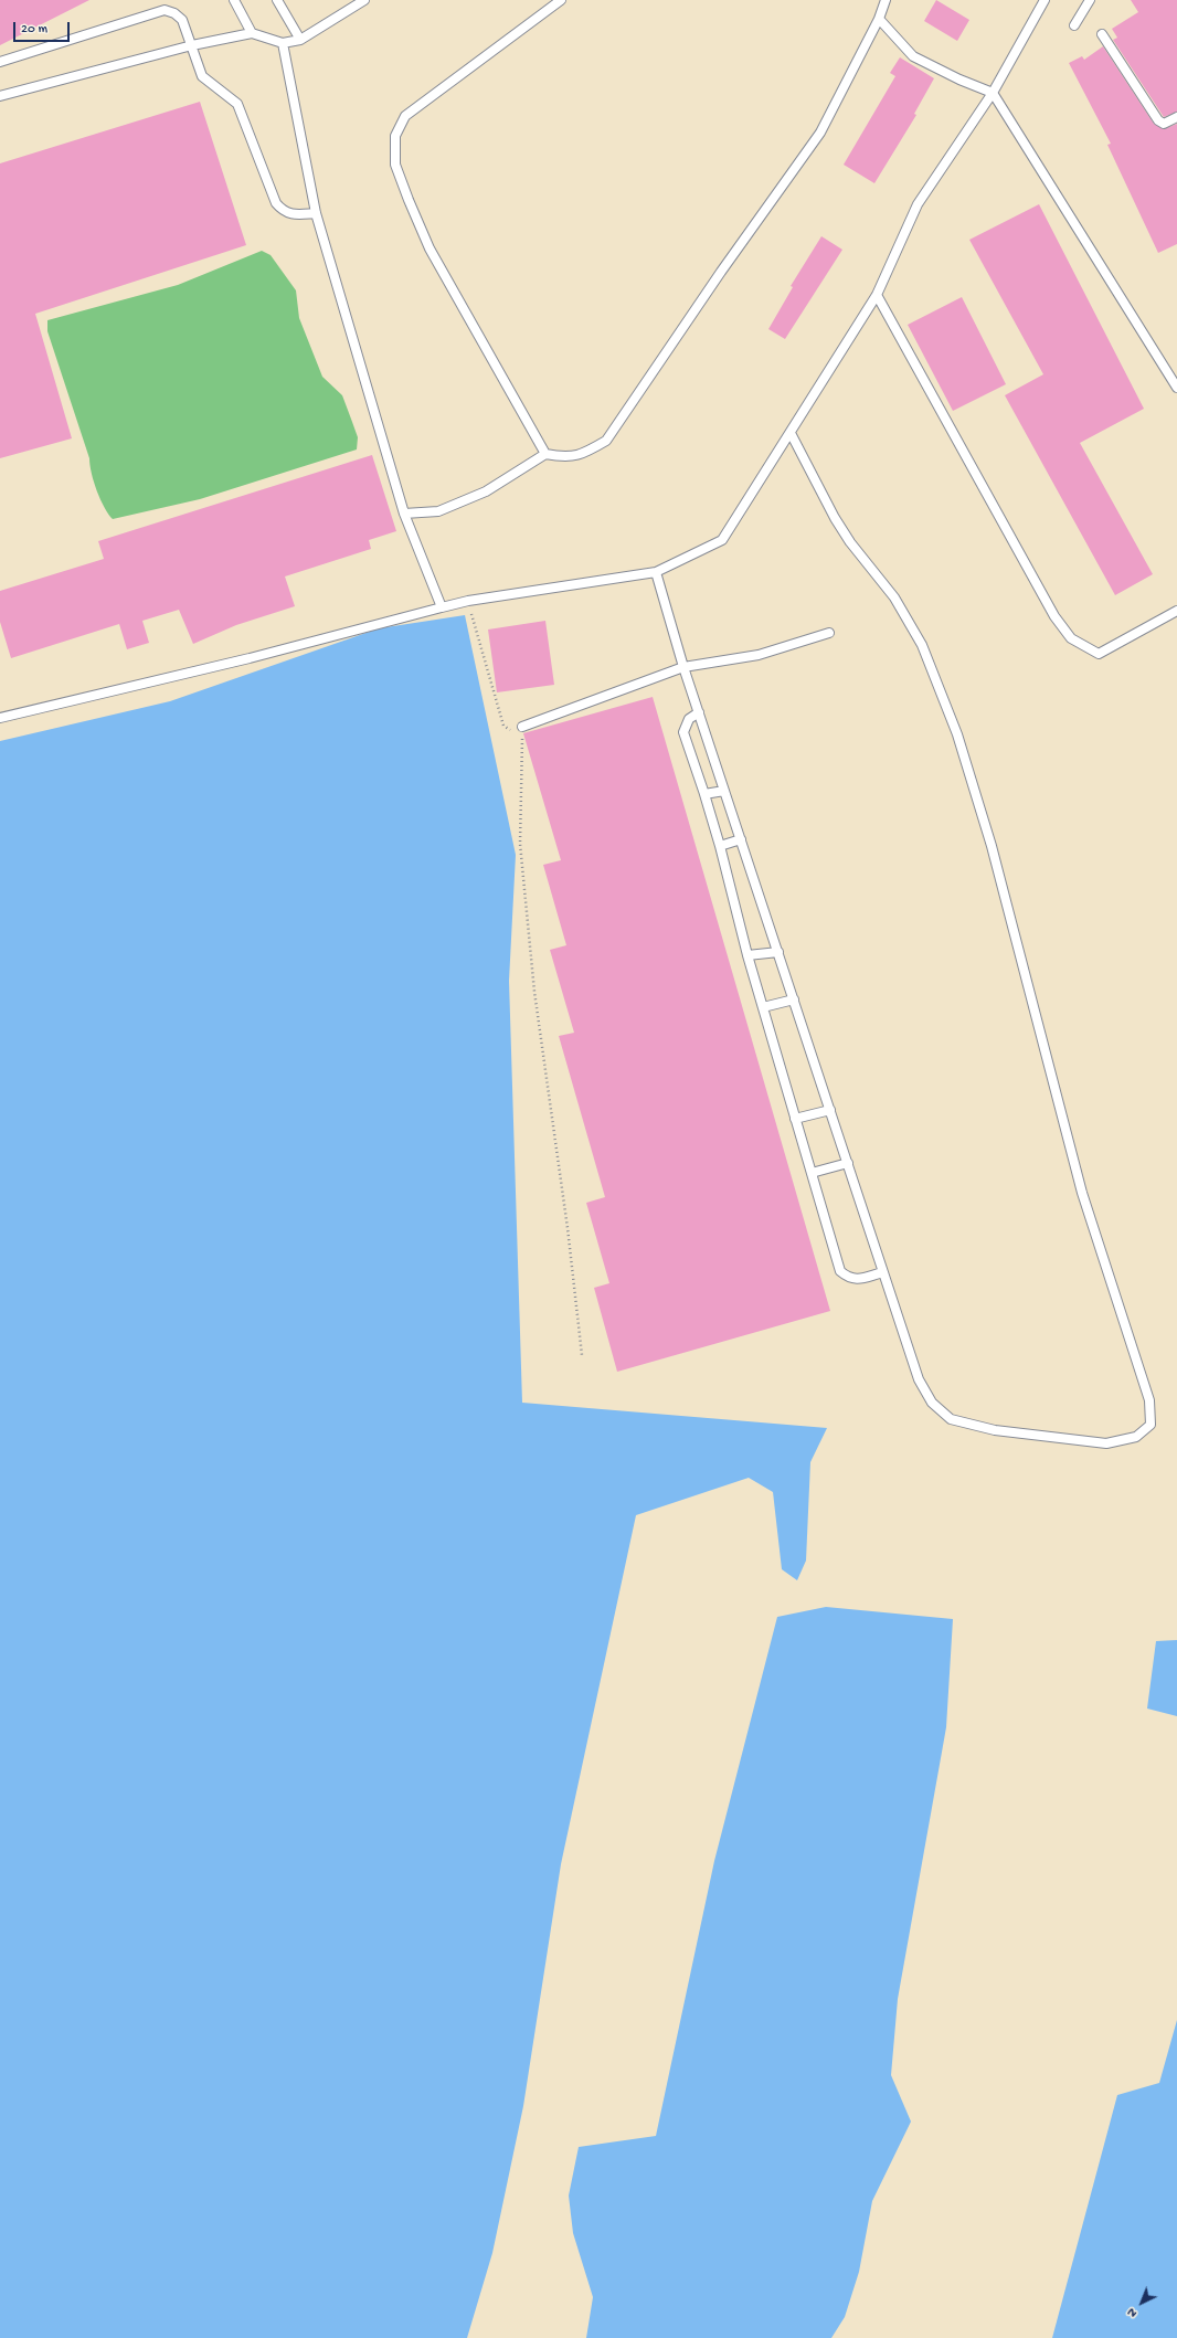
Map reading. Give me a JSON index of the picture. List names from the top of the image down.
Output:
{
  "scale_bar": "20 m",
  "north": "bottom left"
}
